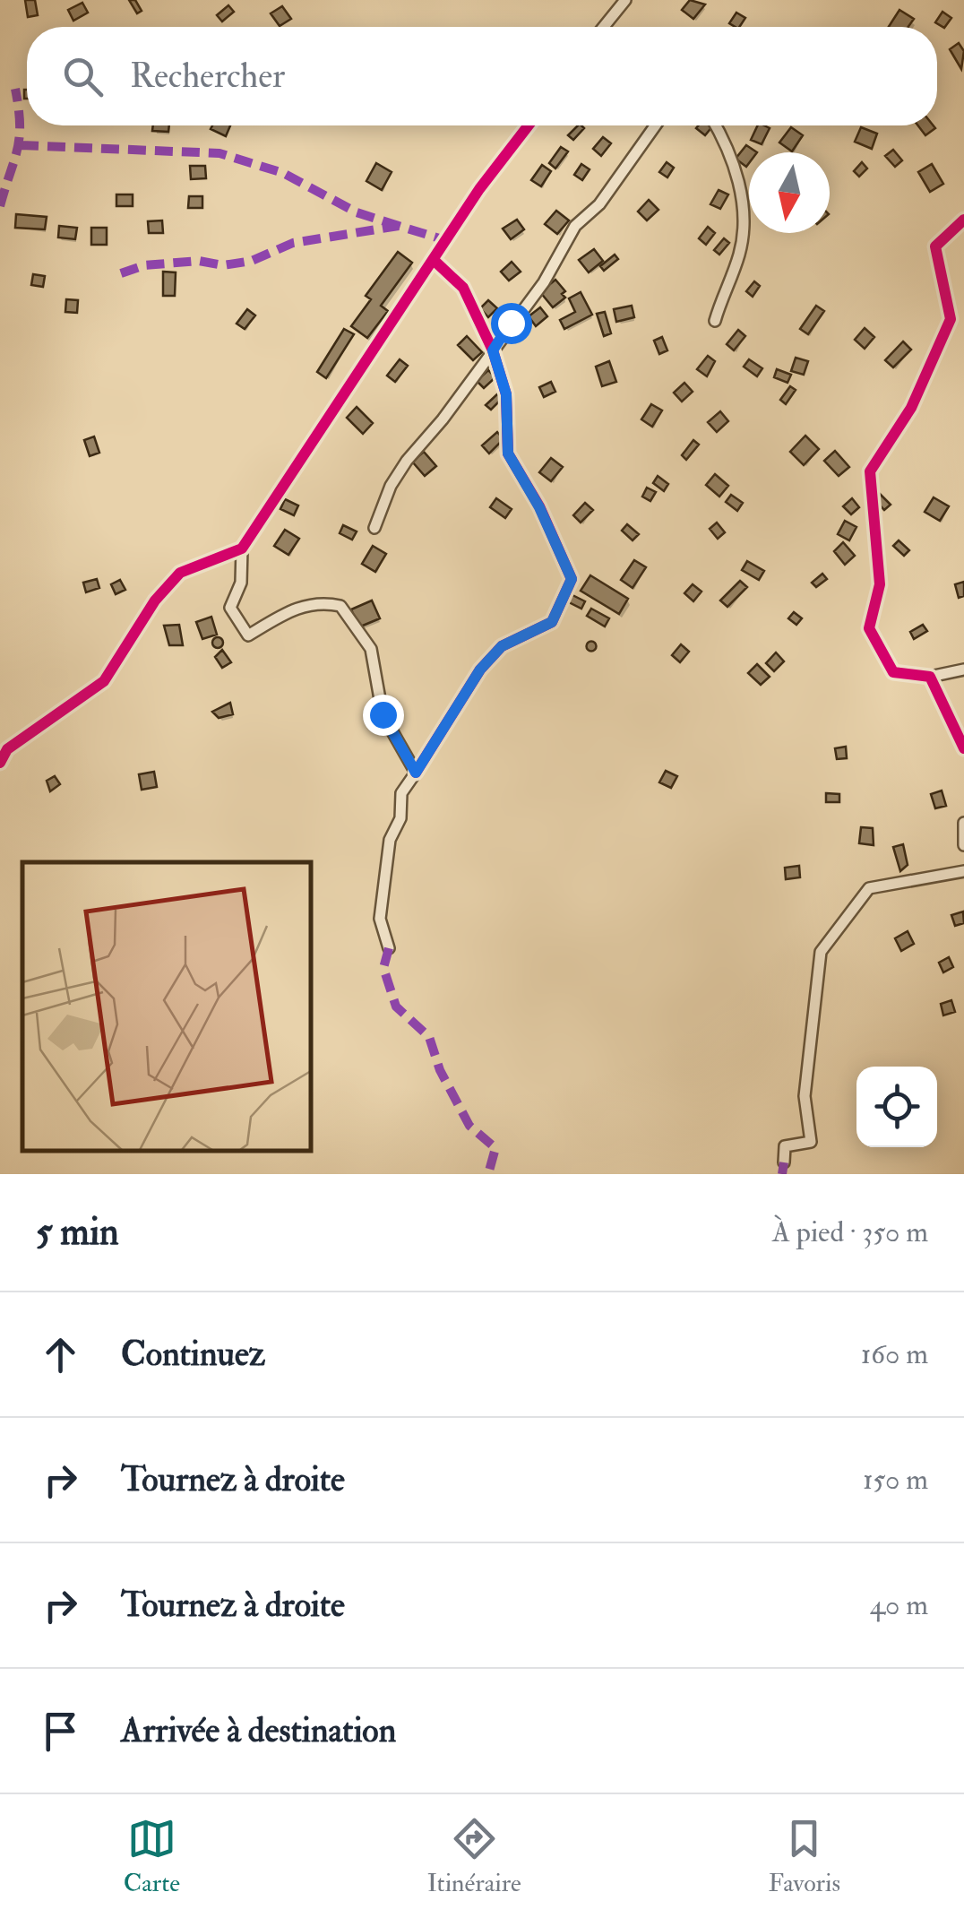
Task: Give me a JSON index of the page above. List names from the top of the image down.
{
  "north": "bottom",
  "page": {
    "search": "Rechercher",
    "heading": ["5 min", "À pied · 350 m"],
    "list": [
      ["Continuez", "160 m"],
      ["Tournez à droite", "150 m"],
      ["Tournez à droite", "40 m"],
      "Arrivée à destination"
    ],
    "nav": ["Carte", "Itinéraire", "Favoris"]
  }
}
